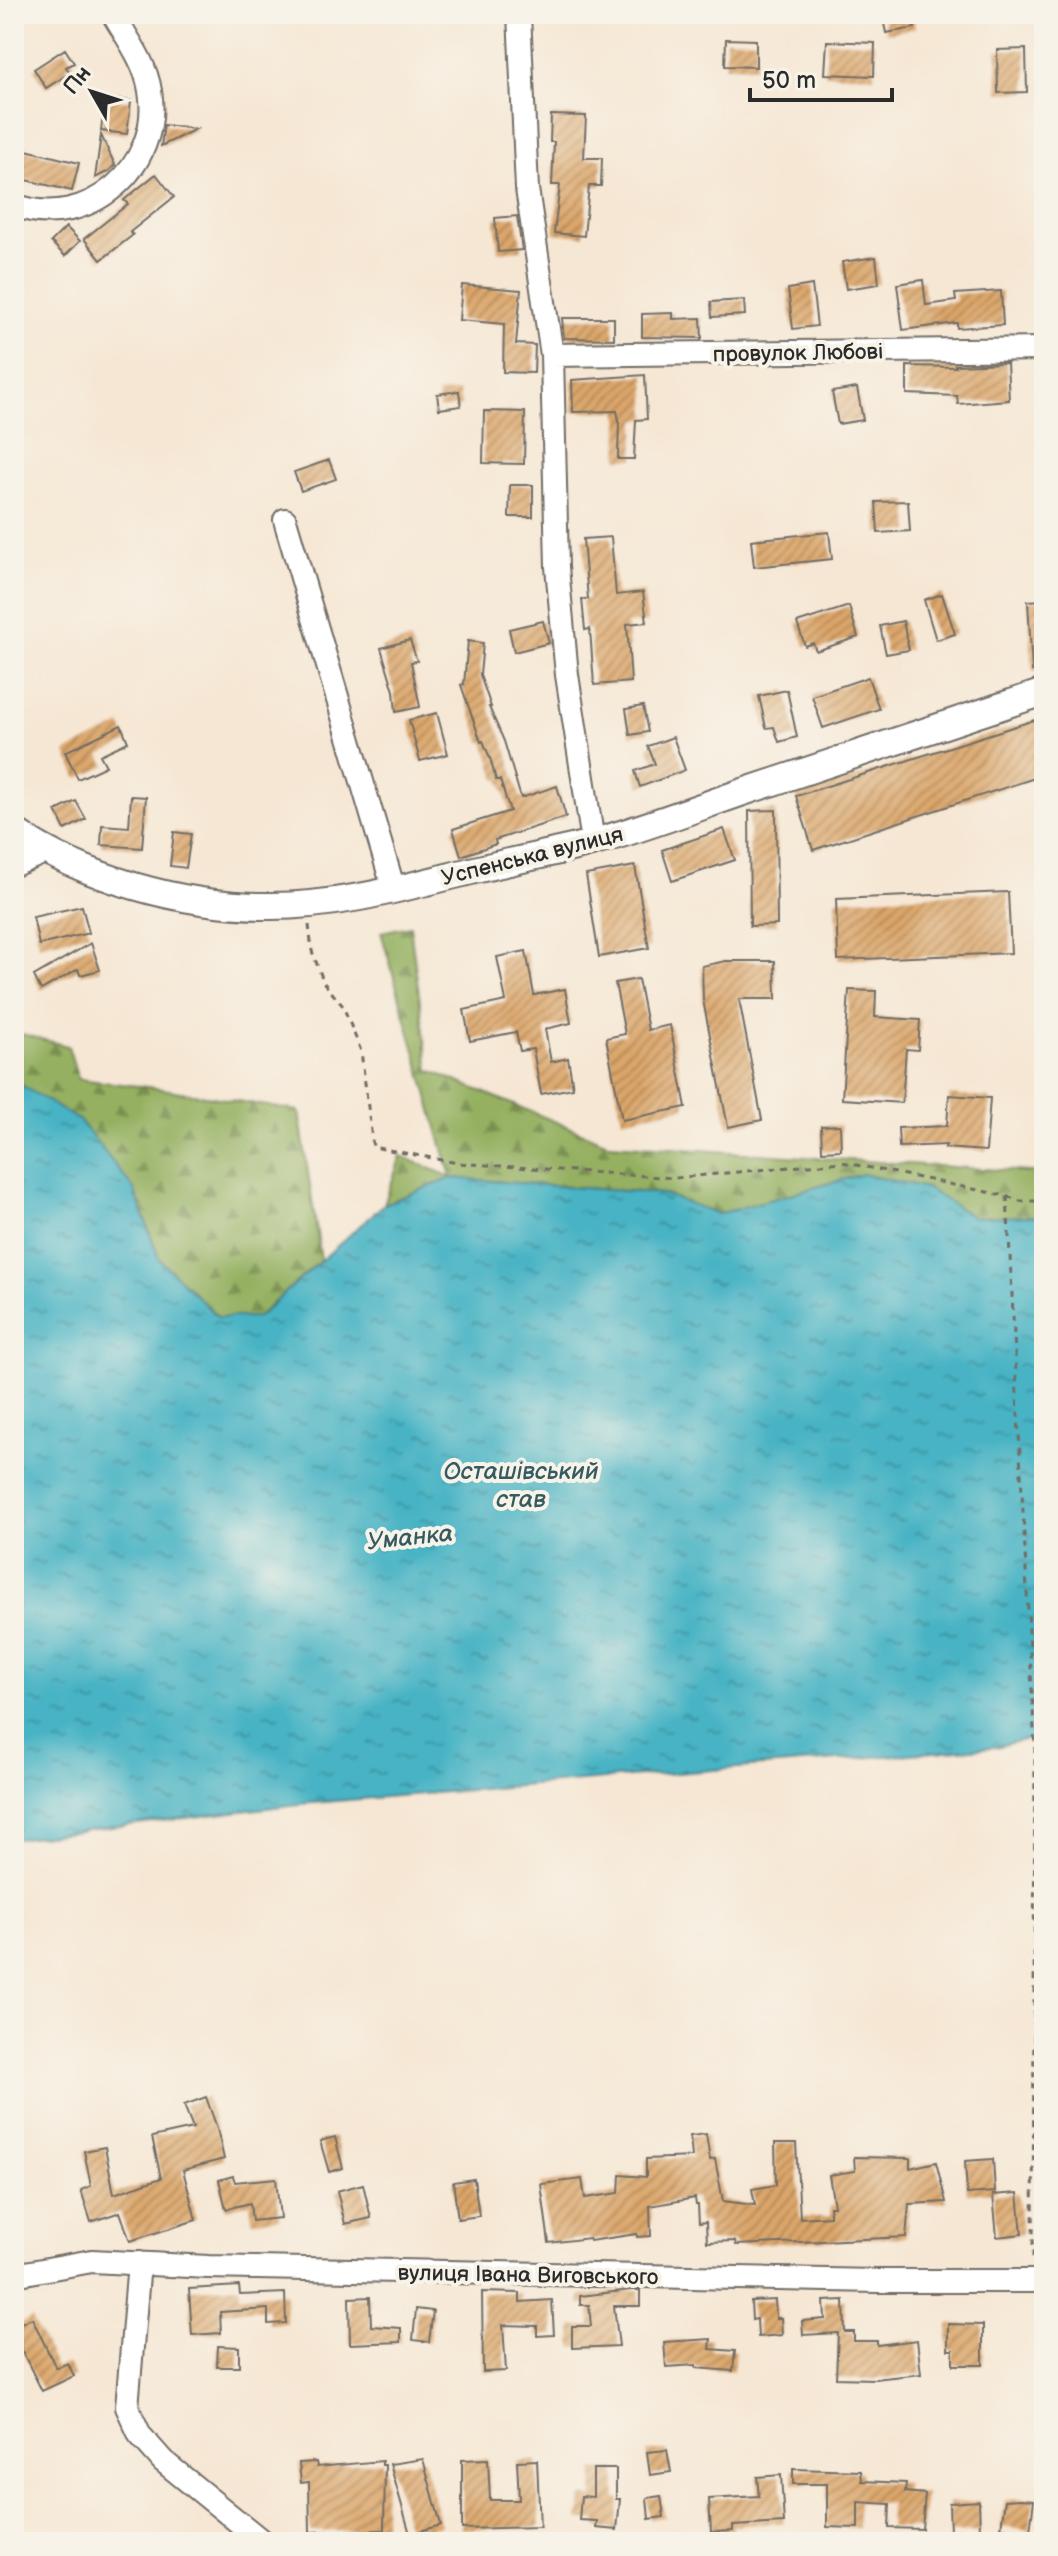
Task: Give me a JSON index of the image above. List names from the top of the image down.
{
  "streets": {
    "street": ["провулок Любові", "Успенська вулиця", "вулиця Івана Виговського"]
  },
  "water": ["Осташівський став", "Уманка"],
  "scale_bar": "50 m",
  "north": "top left"
}
